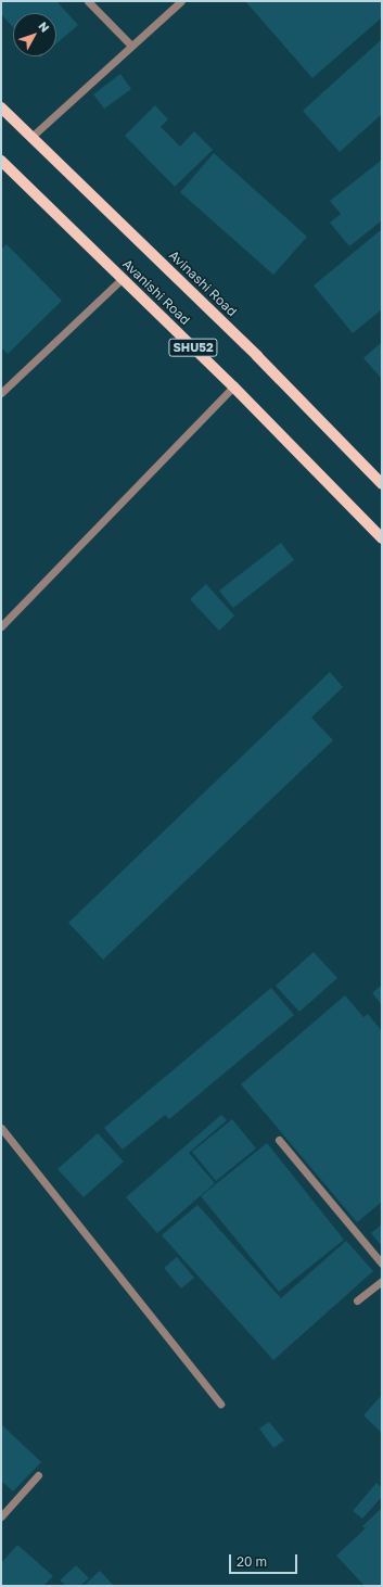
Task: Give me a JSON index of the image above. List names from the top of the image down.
{
  "streets": {
    "main road": ["Avinashi Road", "Avanishi Road", "SHU52"]
  },
  "scale_bar": "20 m",
  "north": "top right"
}
